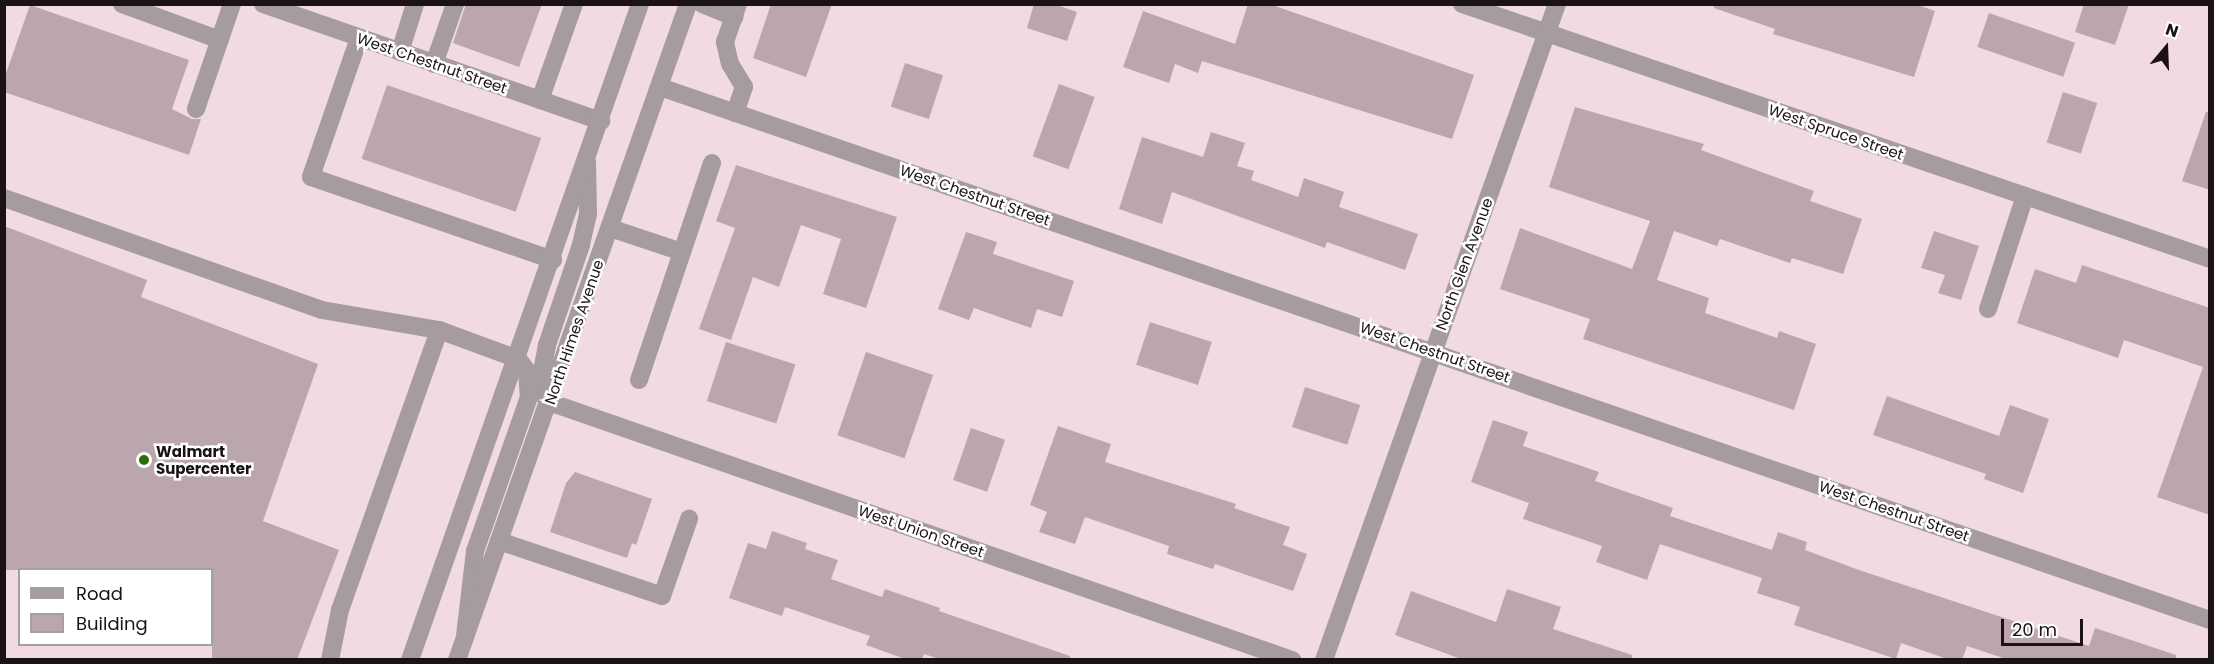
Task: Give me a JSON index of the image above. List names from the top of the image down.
{
  "streets": {
    "street": [
      "West Chestnut Street",
      "West Spruce Street",
      "North Glen Avenue",
      "North Himes Avenue",
      "West Union Street"
    ]
  },
  "crossings": [
    ["West Chestnut Street", "North Glen Avenue"],
    ["West Chestnut Street", "North Himes Avenue"],
    ["West Spruce Street", "North Glen Avenue"],
    ["North Himes Avenue", "West Union Street"]
  ],
  "places": ["Walmart Supercenter"],
  "legend": ["Road", "Building"],
  "scale_bar": "20 m",
  "north": "top"
}
